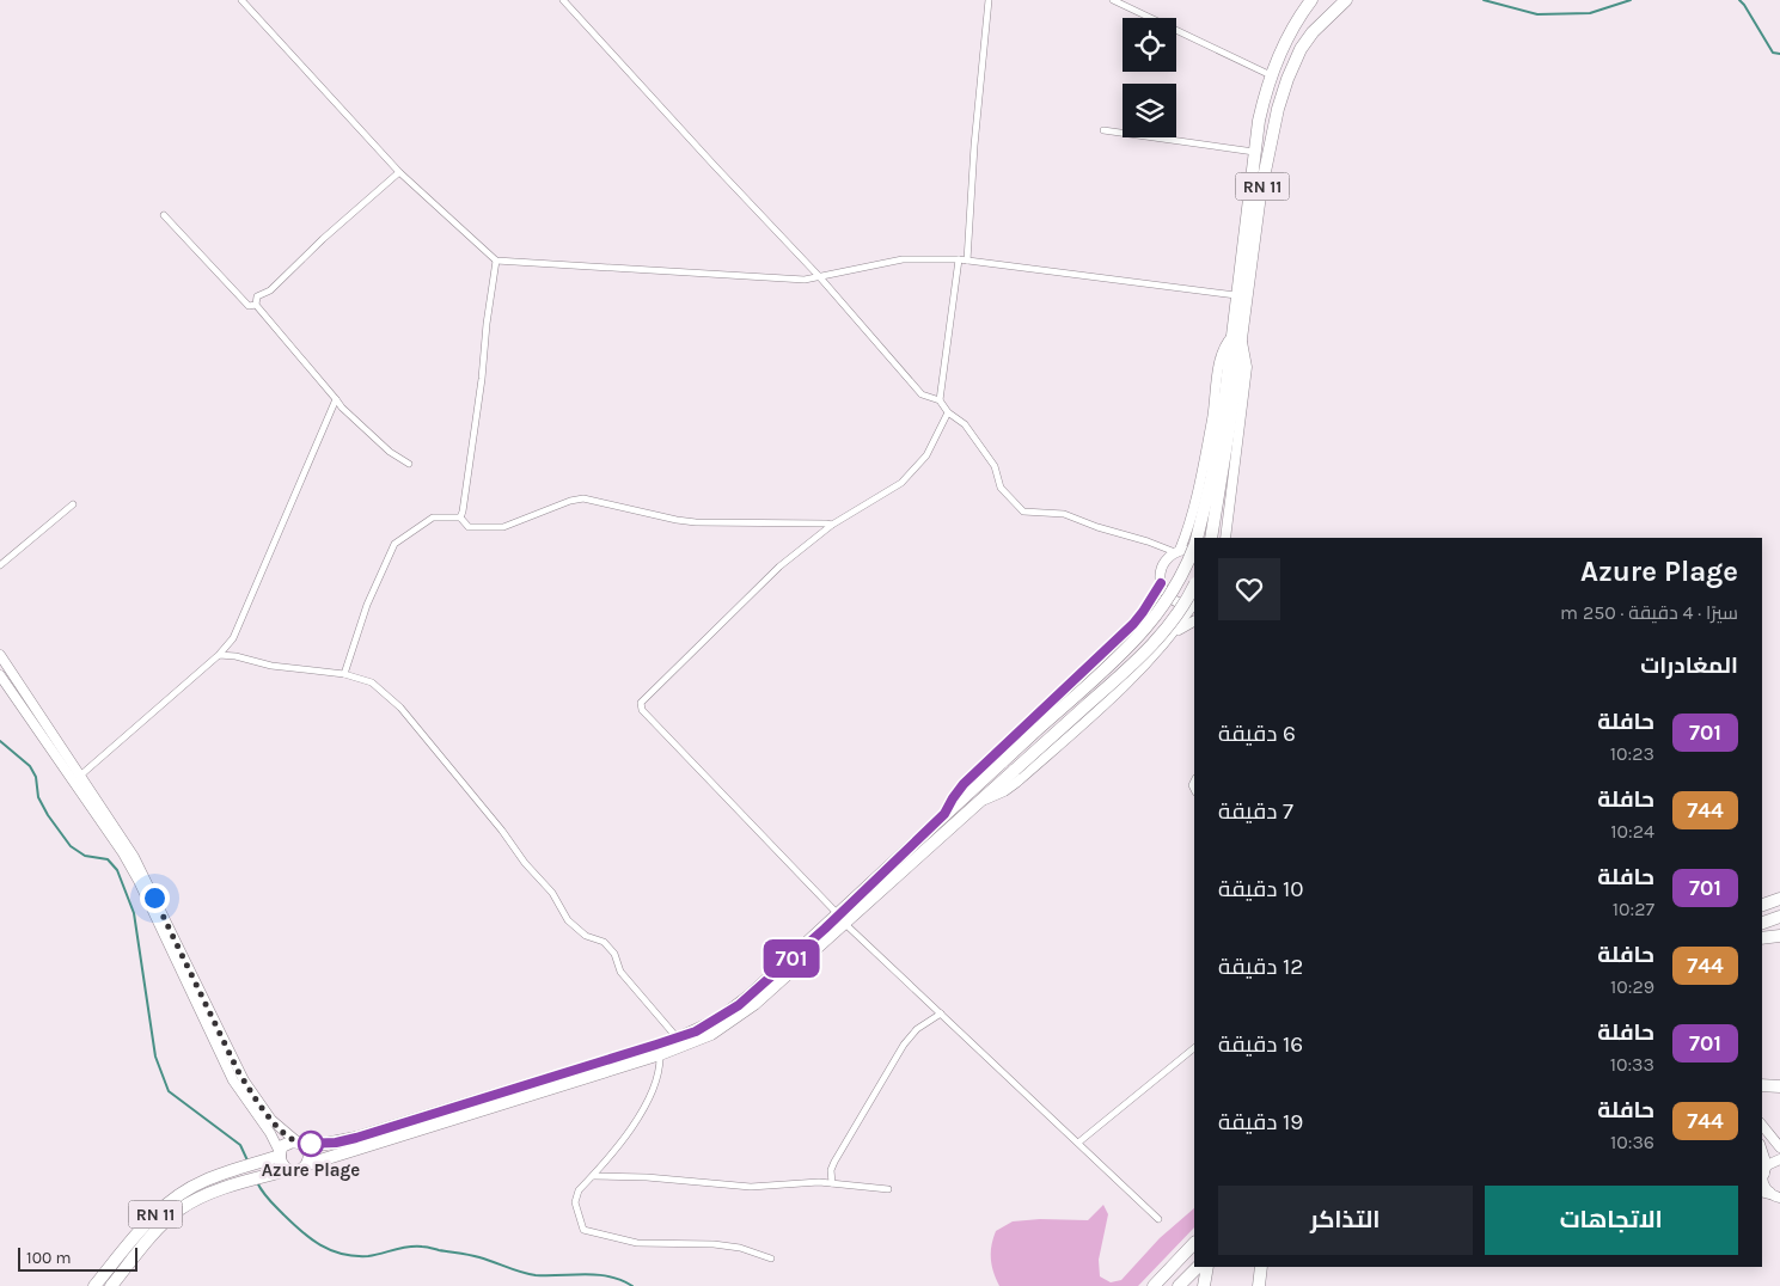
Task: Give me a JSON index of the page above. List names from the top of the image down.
{
  "streets": {
    "highway": ["RN 11"]
  },
  "places": ["Azure Plage"],
  "lines": ["bus line 701"],
  "scale_bar": "100 m",
  "page": {
    "on_map": "701",
    "heading": [
      ["Azure Plage", "سيرًا · 4 دقيقة · 250 m"],
      "المغادرات"
    ],
    "list": [
      {
        "mark": "701",
        "name": "حافلة",
        "note": "10:23",
        "value": "6 دقيقة"
      },
      {
        "mark": "744",
        "name": "حافلة",
        "note": "10:24",
        "value": "7 دقيقة"
      },
      {
        "mark": "701",
        "name": "حافلة",
        "note": "10:27",
        "value": "10 دقيقة"
      },
      {
        "mark": "744",
        "name": "حافلة",
        "note": "10:29",
        "value": "12 دقيقة"
      },
      {
        "mark": "701",
        "name": "حافلة",
        "note": "10:33",
        "value": "16 دقيقة"
      },
      {
        "mark": "744",
        "name": "حافلة",
        "note": "10:36",
        "value": "19 دقيقة"
      }
    ],
    "buttons": ["الاتجاهات", "التذاكر"],
    "scale": "100 m"
  }
}
